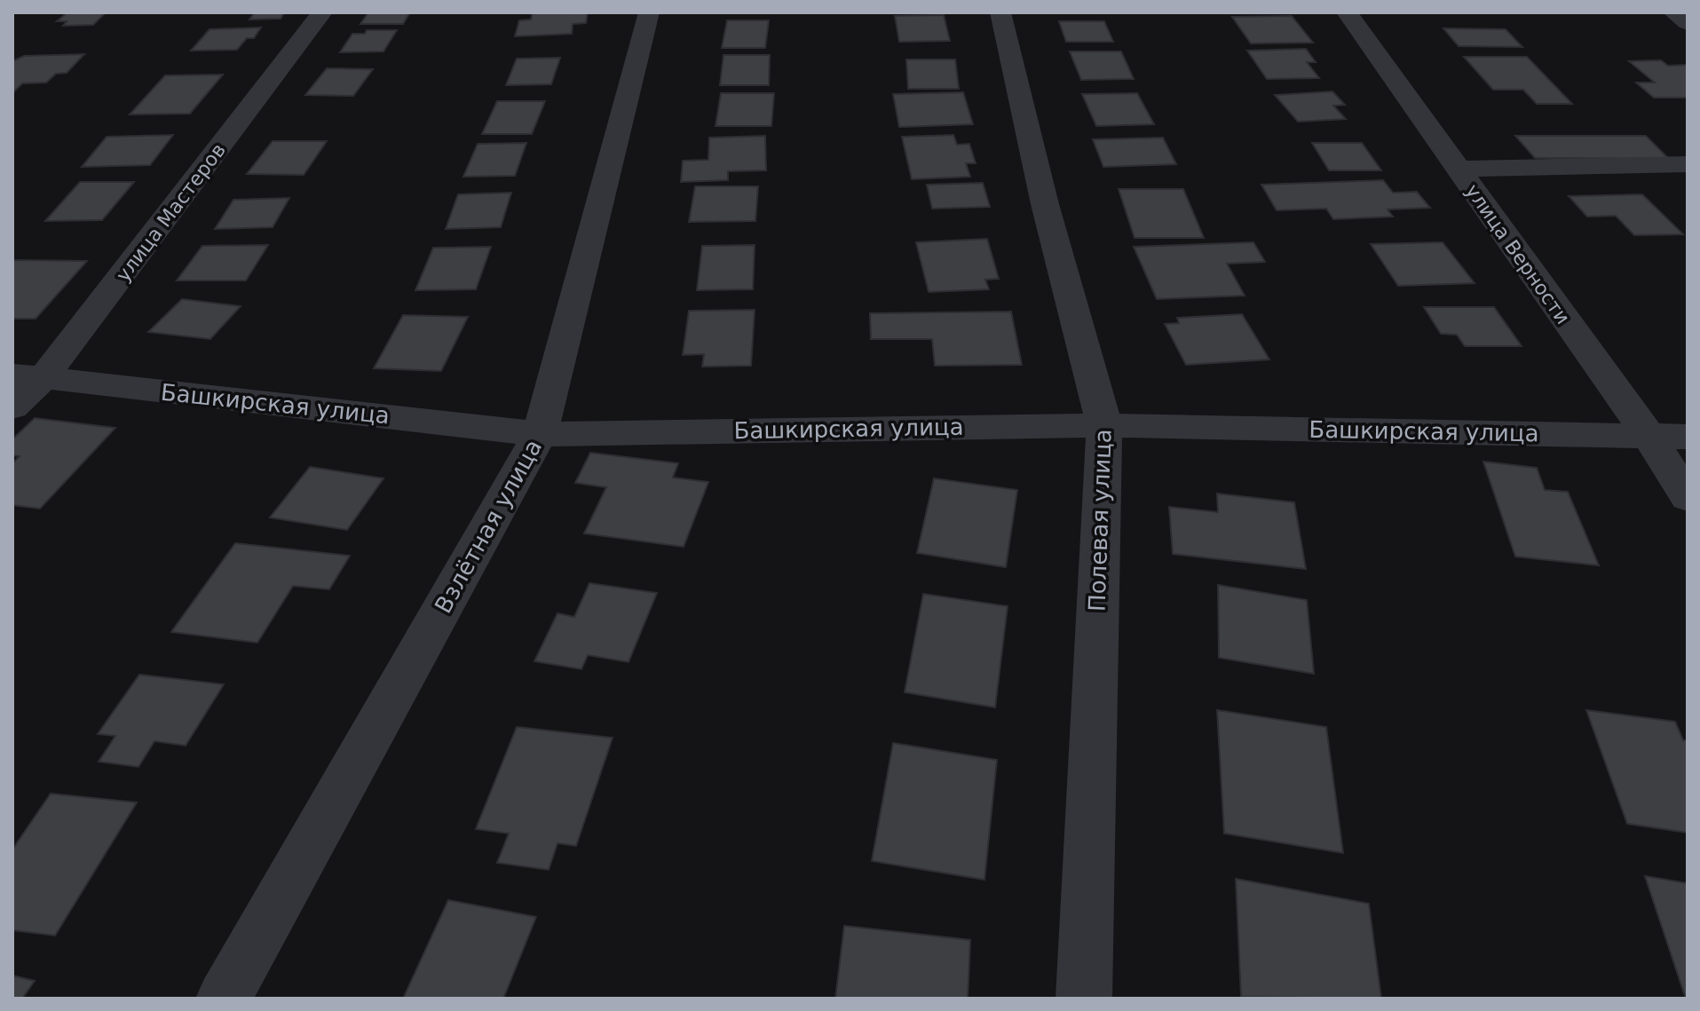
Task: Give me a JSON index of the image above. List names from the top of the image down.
{
  "streets": {
    "street": [
      "улица Мастеров",
      "улица Верности",
      "Башкирская улица",
      "Полевая улица",
      "Взлётная улица"
    ]
  },
  "crossings": [
    ["улица Мастеров", "Башкирская улица"],
    ["улица Верности", "Башкирская улица"],
    ["Башкирская улица", "Полевая улица"],
    ["Башкирская улица", "Взлётная улица"]
  ]
}
